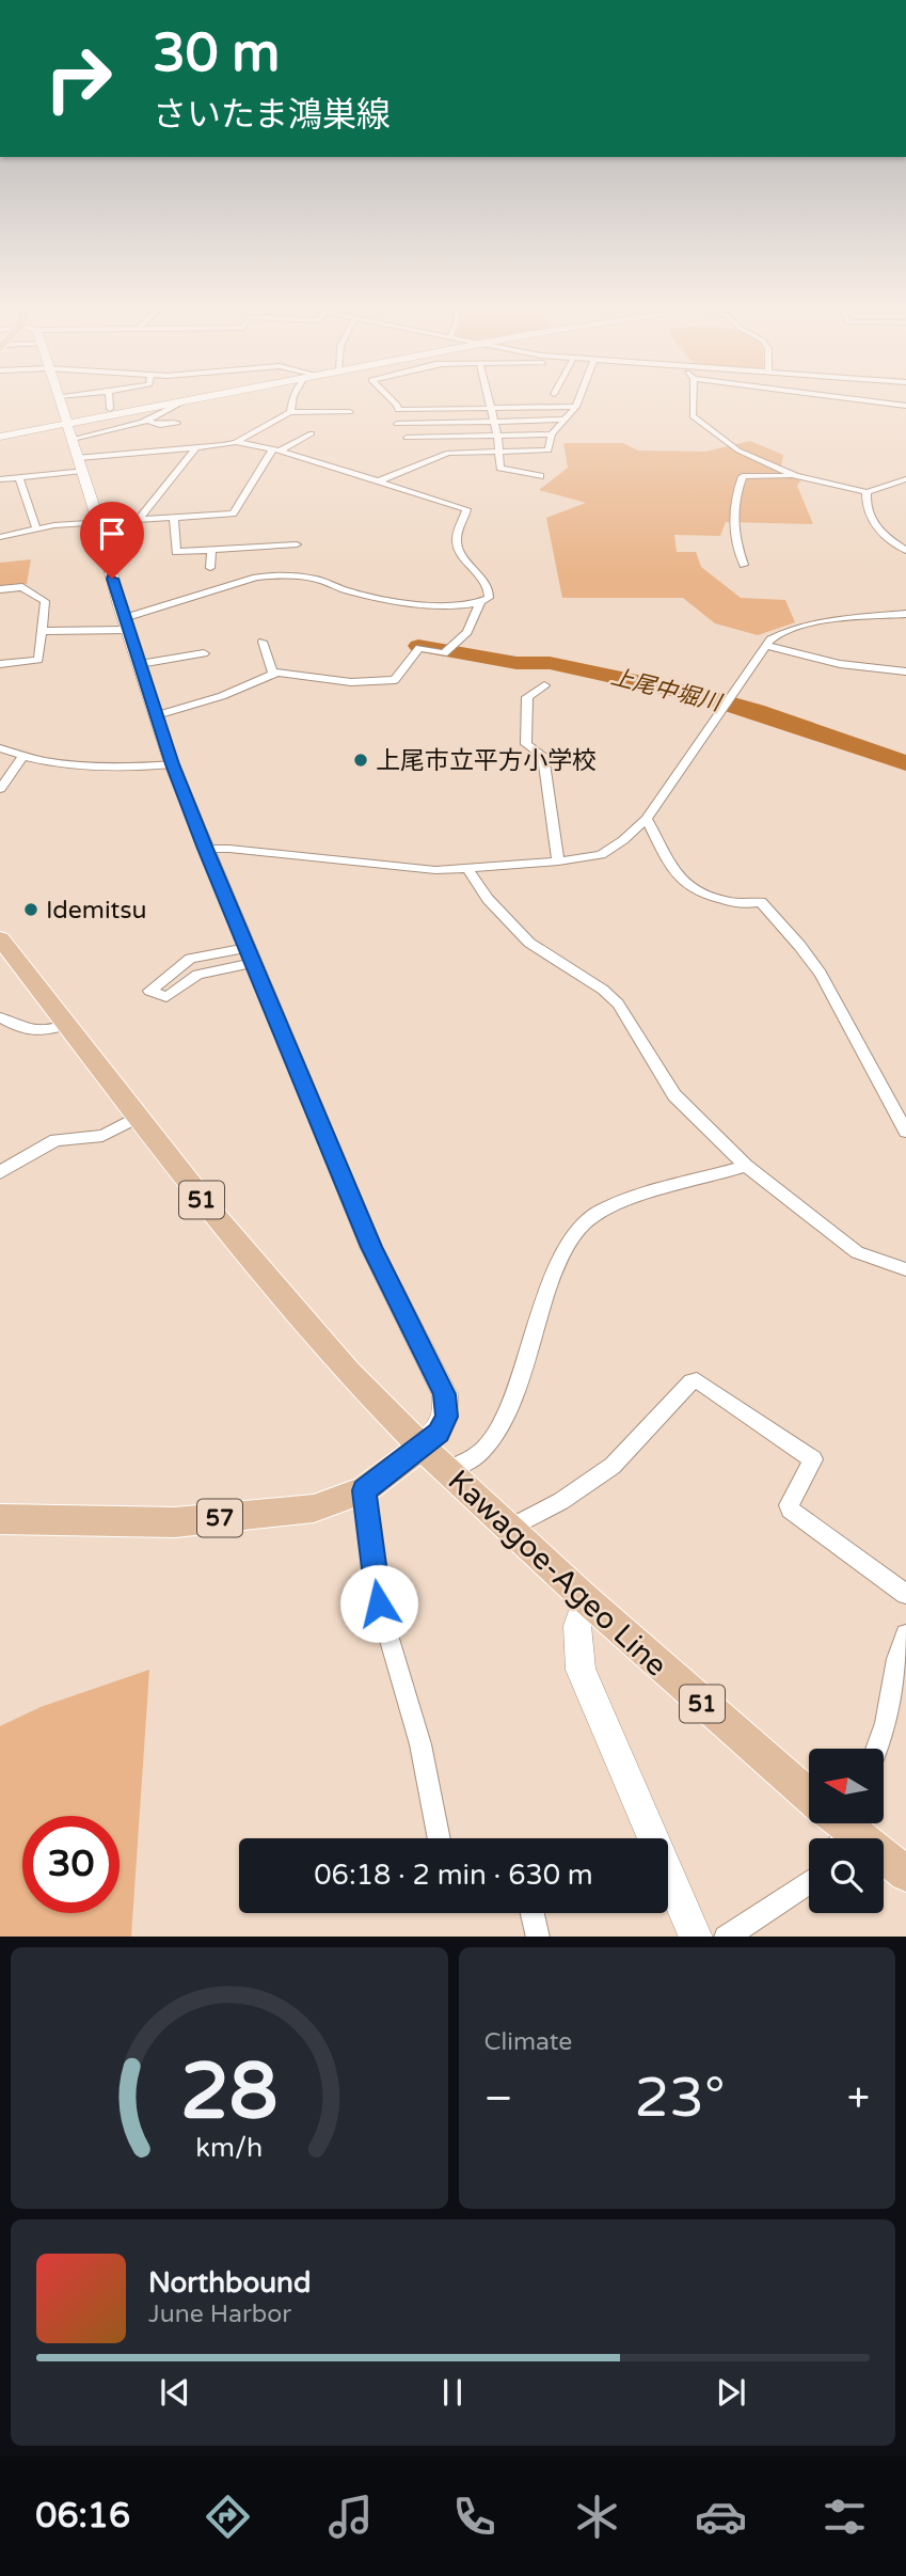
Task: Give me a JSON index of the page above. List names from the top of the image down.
{
  "streets": {
    "main road": ["51", "57", "Kawagoe-Ageo Line"]
  },
  "crossings": [
    ["57", "Kawagoe-Ageo Line"]
  ],
  "water": ["上尾中堀川"],
  "places": ["上尾市立平方小学校", "Idemitsu"],
  "north": "left",
  "page": {
    "turn": ["30 m", "さいたま鴻巣線"],
    "limit": "30",
    "trip": "06:18 · 2 min · 630 m",
    "tile": "Climate",
    "heat": ["−", "23°", "+"],
    "song": ["Northbound", "June Harbor"],
    "tabs": "06:16",
    "gauge": ["28", "km/h"]
  }
}
